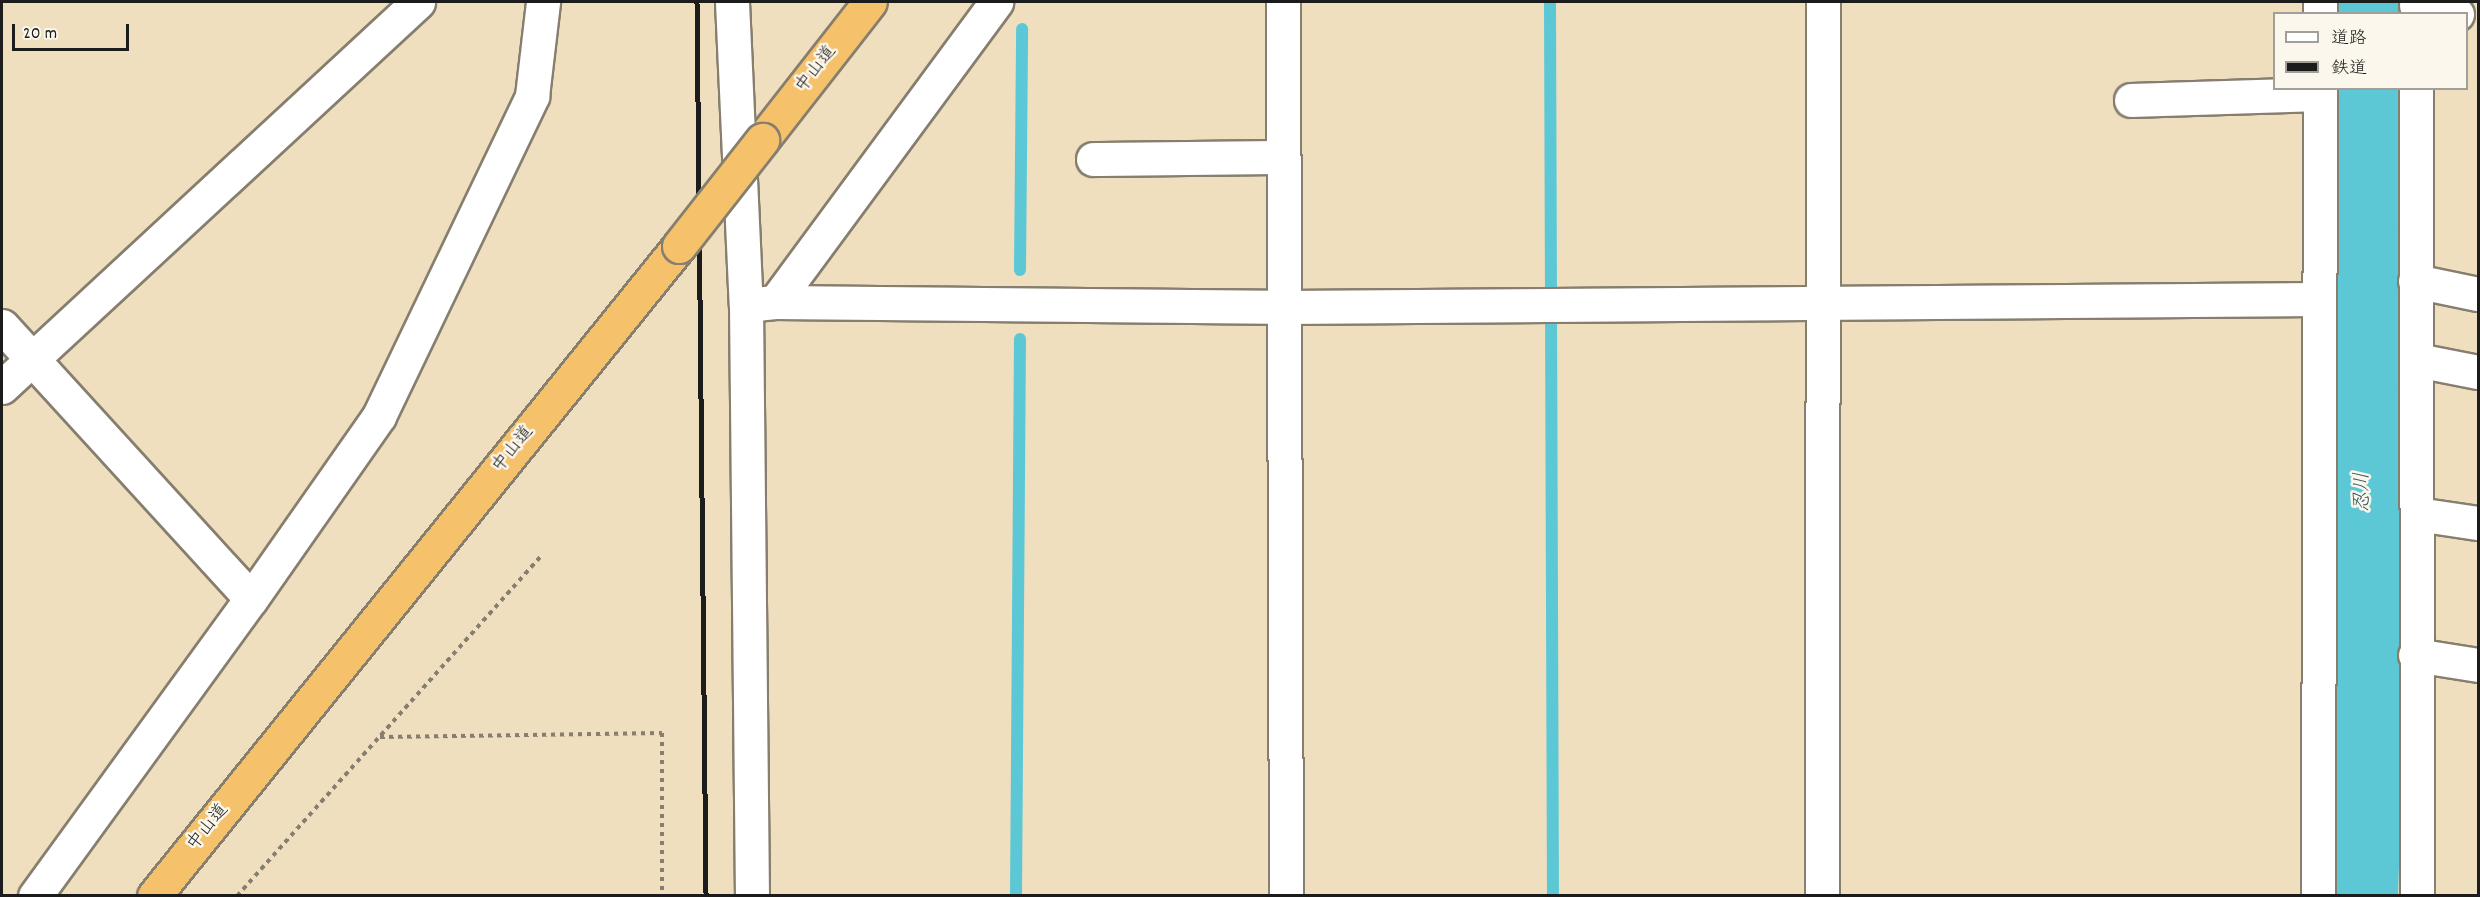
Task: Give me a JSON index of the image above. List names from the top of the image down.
{
  "streets": {
    "highway": ["中山道"]
  },
  "water": ["忍川"],
  "legend": ["道路", "鉄道"],
  "scale_bar": "20 m"
}
